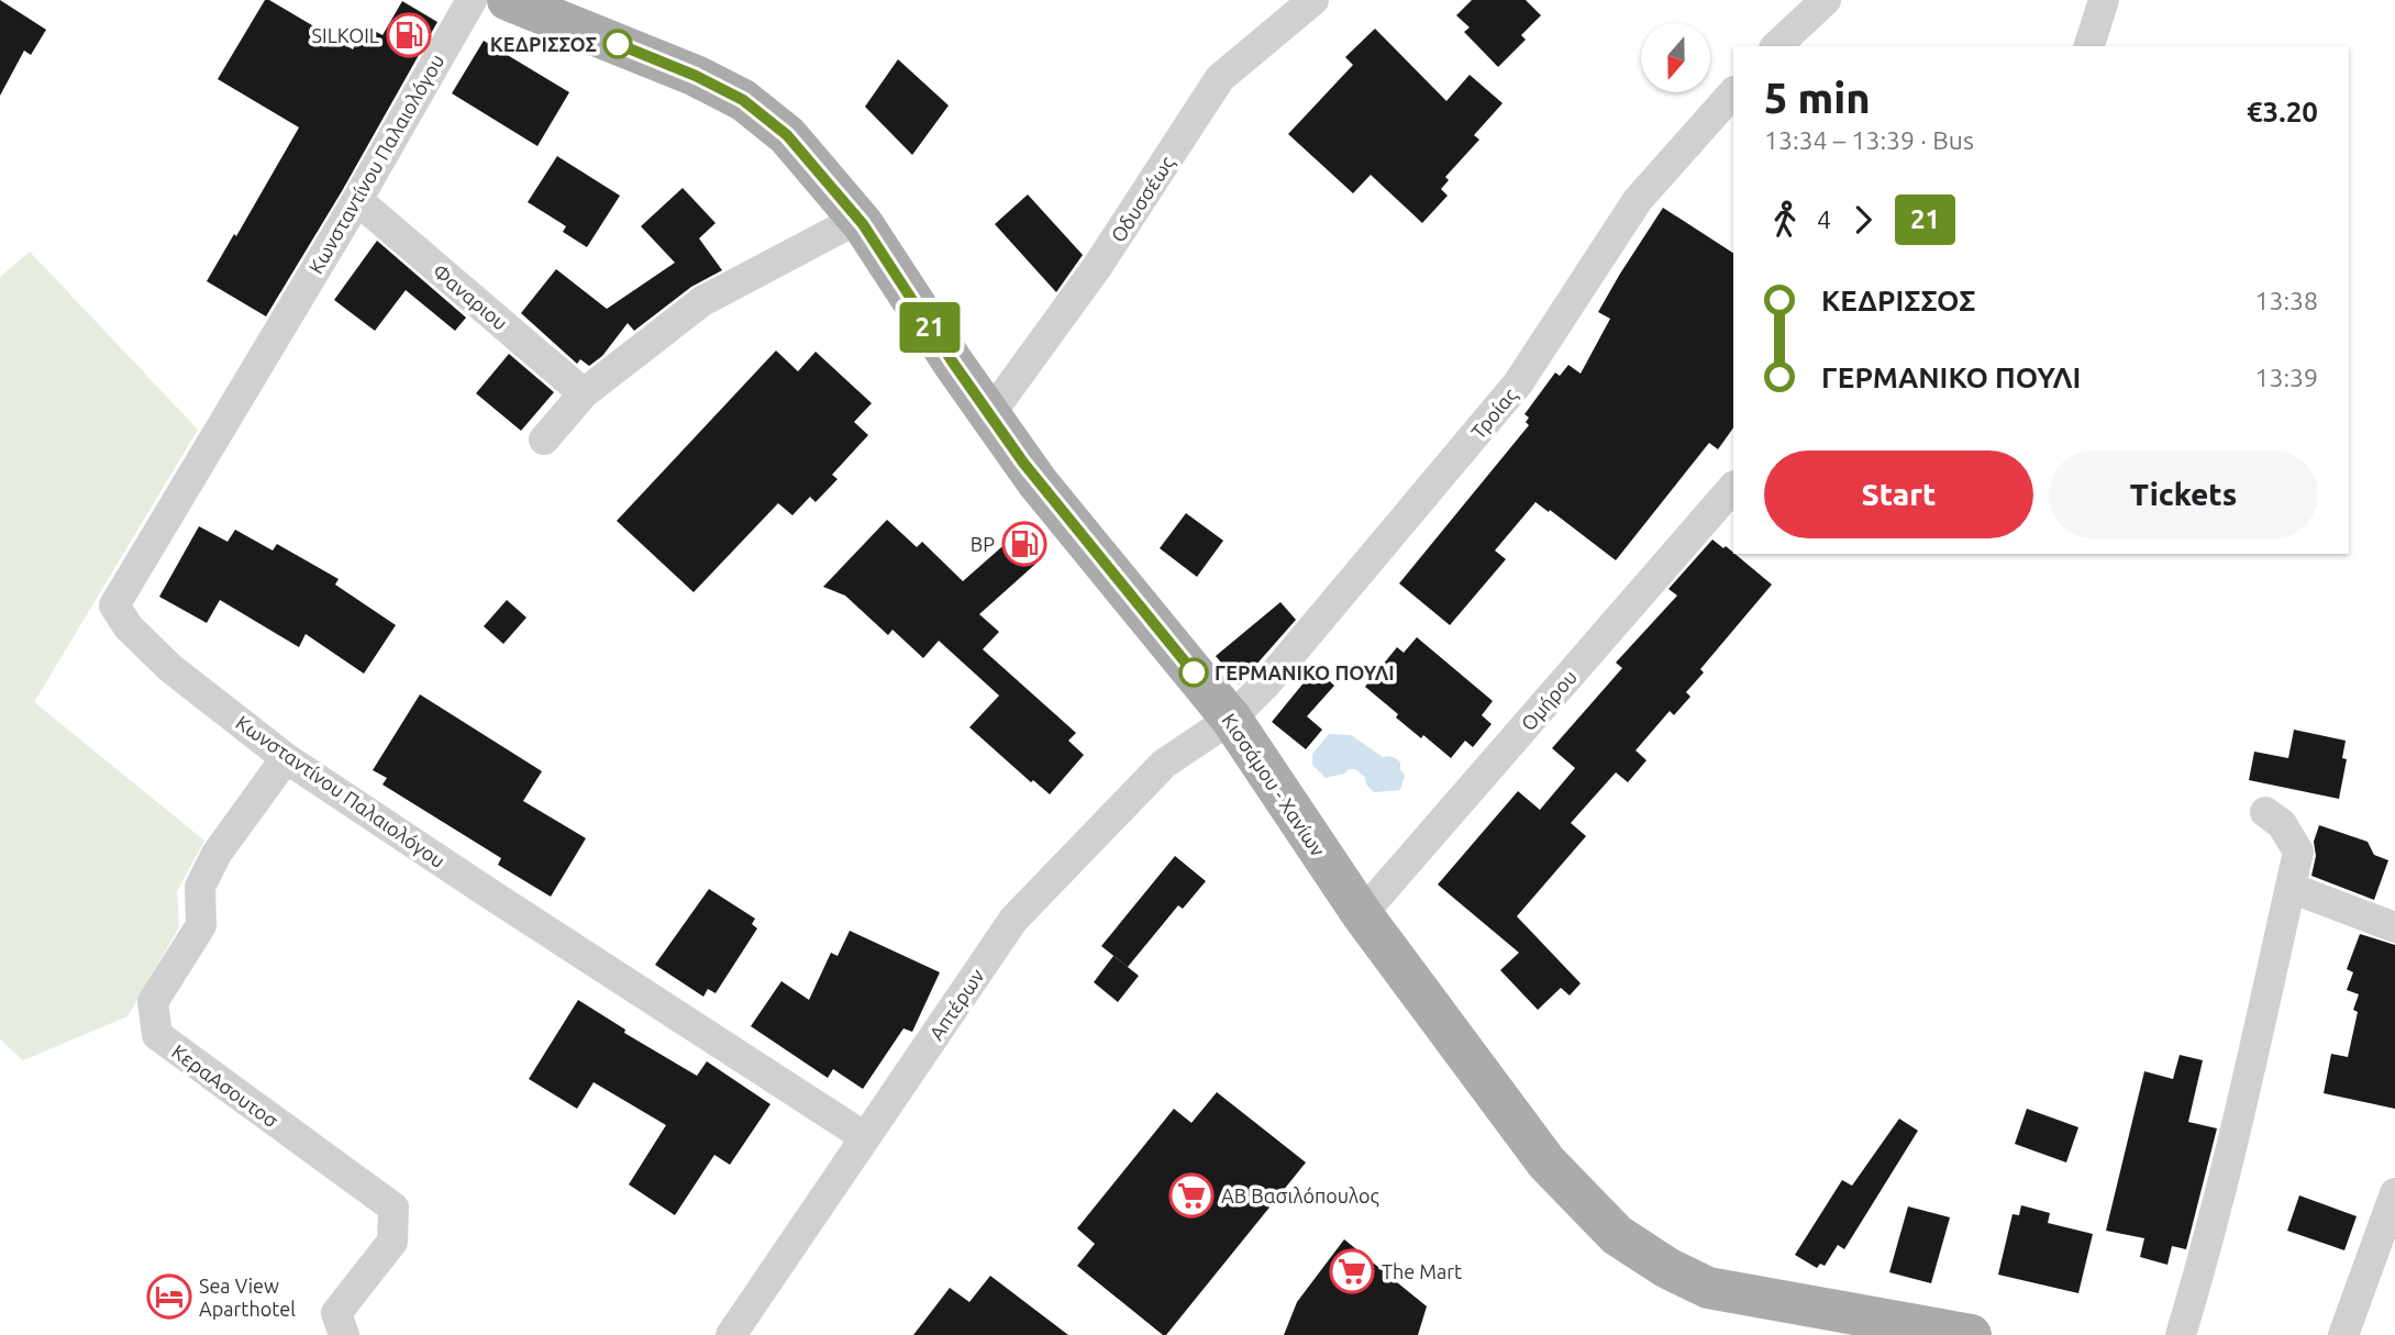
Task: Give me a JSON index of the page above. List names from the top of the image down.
{
  "streets": {
    "main road": ["Κισσάμου - Χανίων"],
    "street": [
      "Κωνσταντίνου Παλαιολόγου",
      "Οδυσσέως",
      "Φαναριου",
      "Τροίας",
      "Ομήρου",
      "Απτέρων",
      "ΚεραΑσουτοσ"
    ]
  },
  "crossings": [
    ["Κωνσταντίνου Παλαιολόγου", "Φαναριου"],
    ["Κωνσταντίνου Παλαιολόγου", "Απτέρων"],
    ["Κωνσταντίνου Παλαιολόγου", "ΚεραΑσουτοσ"],
    ["Οδυσσέως", "Κισσάμου - Χανίων"],
    ["Τροίας", "Κισσάμου - Χανίων"],
    ["Τροίας", "Απτέρων"],
    ["Ομήρου", "Κισσάμου - Χανίων"],
    ["Κισσάμου - Χανίων", "Απτέρων"]
  ],
  "places": {
    "fuel station": ["SILKOIL", "BP"],
    "other": ["ΚΕΔΡΙΣΣΟΣ", "ΓΕΡΜΑΝΙΚΟ ΠΟΥΛΙ"],
    "supermarket": ["ΑΒ Βασιλόπουλος", "The Mart"],
    "hotel": ["Sea View Aparthotel"]
  },
  "lines": ["bus line 21"],
  "north": "bottom",
  "page": {
    "on_map": "21",
    "heading": ["5 min", "13:34 – 13:39 · Bus", "€3.20"],
    "legs": ["4", "21"],
    "list": [
      {
        "name": "ΚΕΔΡΙΣΣΟΣ",
        "value": "13:38"
      },
      {
        "name": "ΓΕΡΜΑΝΙΚΟ ΠΟΥΛΙ",
        "value": "13:39"
      }
    ],
    "buttons": ["Start", "Tickets"]
  }
}
